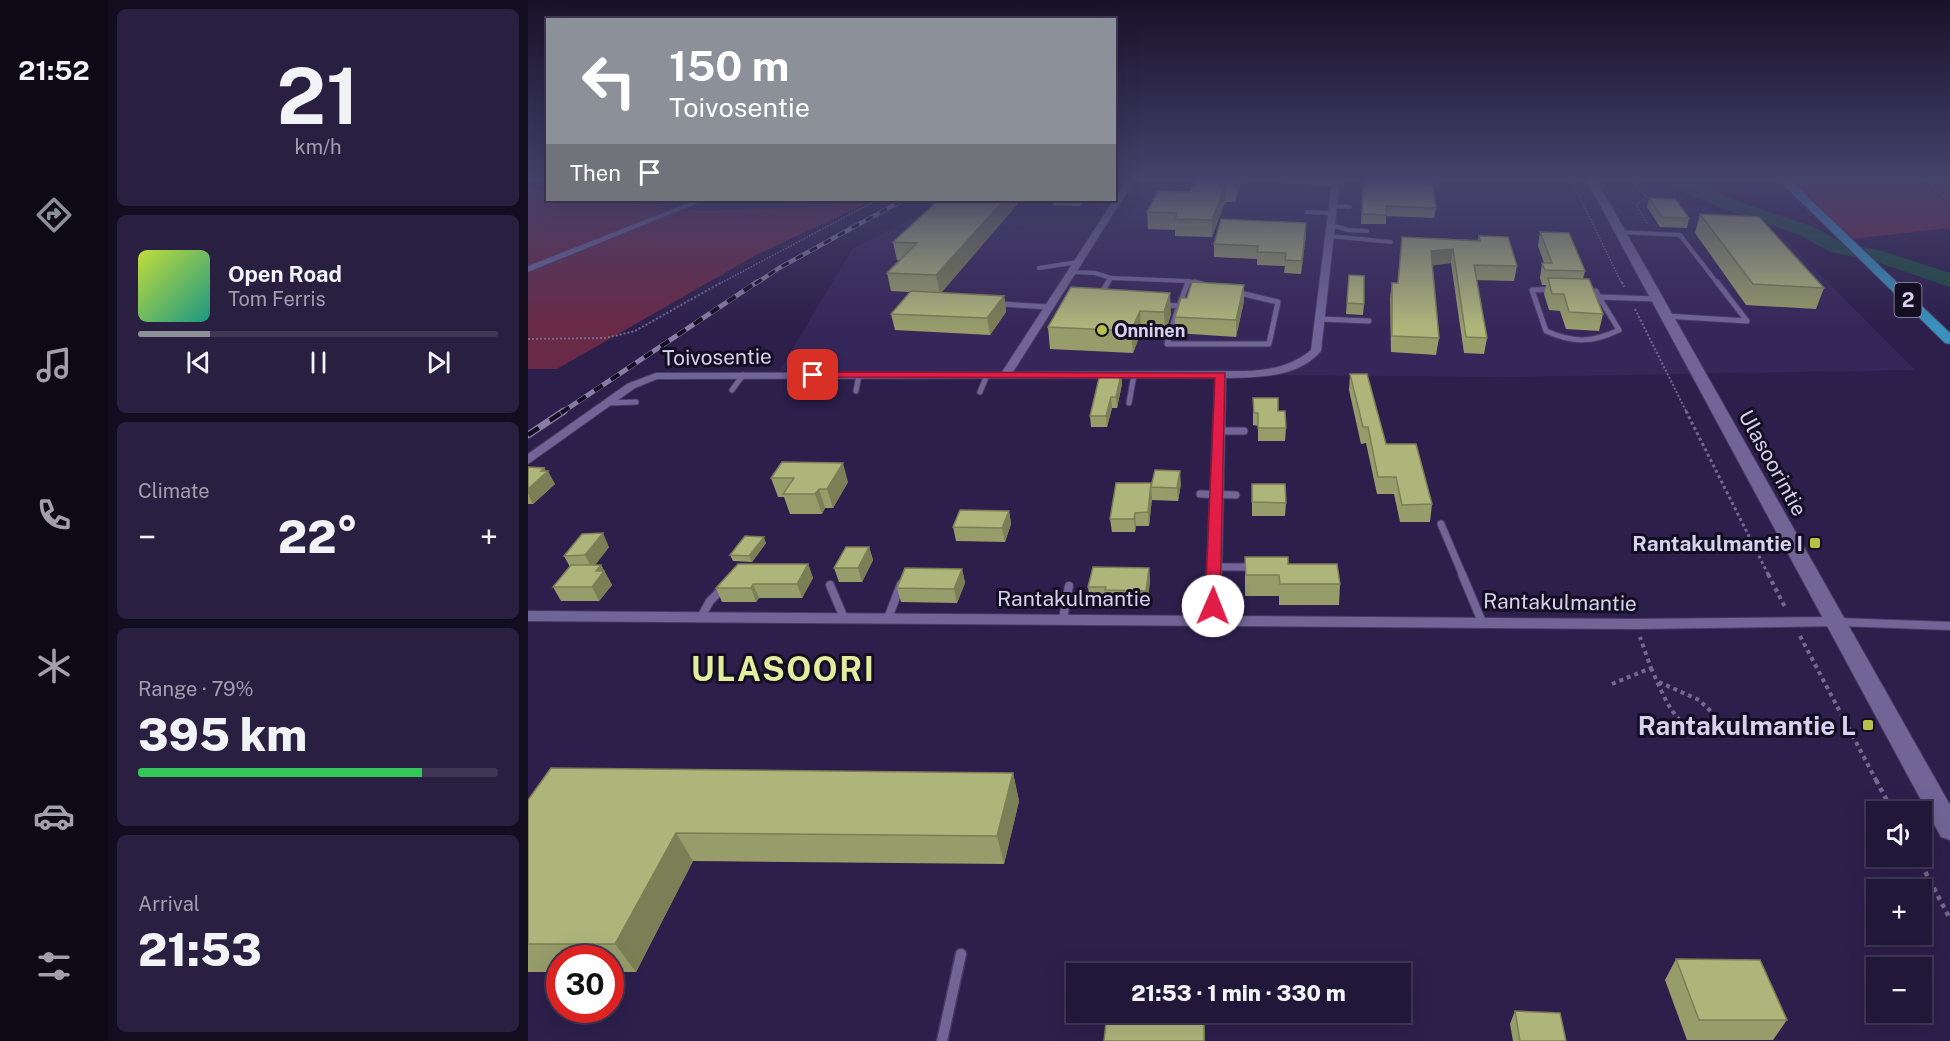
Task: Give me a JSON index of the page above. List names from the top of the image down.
{
  "streets": {
    "highway": ["2"],
    "street": ["Toivosentie", "Ulasoorintie", "Rantakulmantie"]
  },
  "crossings": [
    ["Ulasoorintie", "Rantakulmantie"]
  ],
  "districts": ["ULASOORI"],
  "places": {
    "other": ["Onninen"],
    "transit": ["Rantakulmantie I", "Rantakulmantie L"]
  },
  "page": {
    "tabs": "21:52",
    "tile": [
      ["21", "km/h"],
      "Climate",
      ["Range · 79%", "395 km"],
      ["Arrival", "21:53"]
    ],
    "turn": ["150 m", "Toivosentie"],
    "then": "Then",
    "song": ["Open Road", "Tom Ferris"],
    "heat": ["−", "22°", "+"],
    "map_buttons": ["+", "−"],
    "limit": "30",
    "trip": "21:53 · 1 min · 330 m"
  }
}
